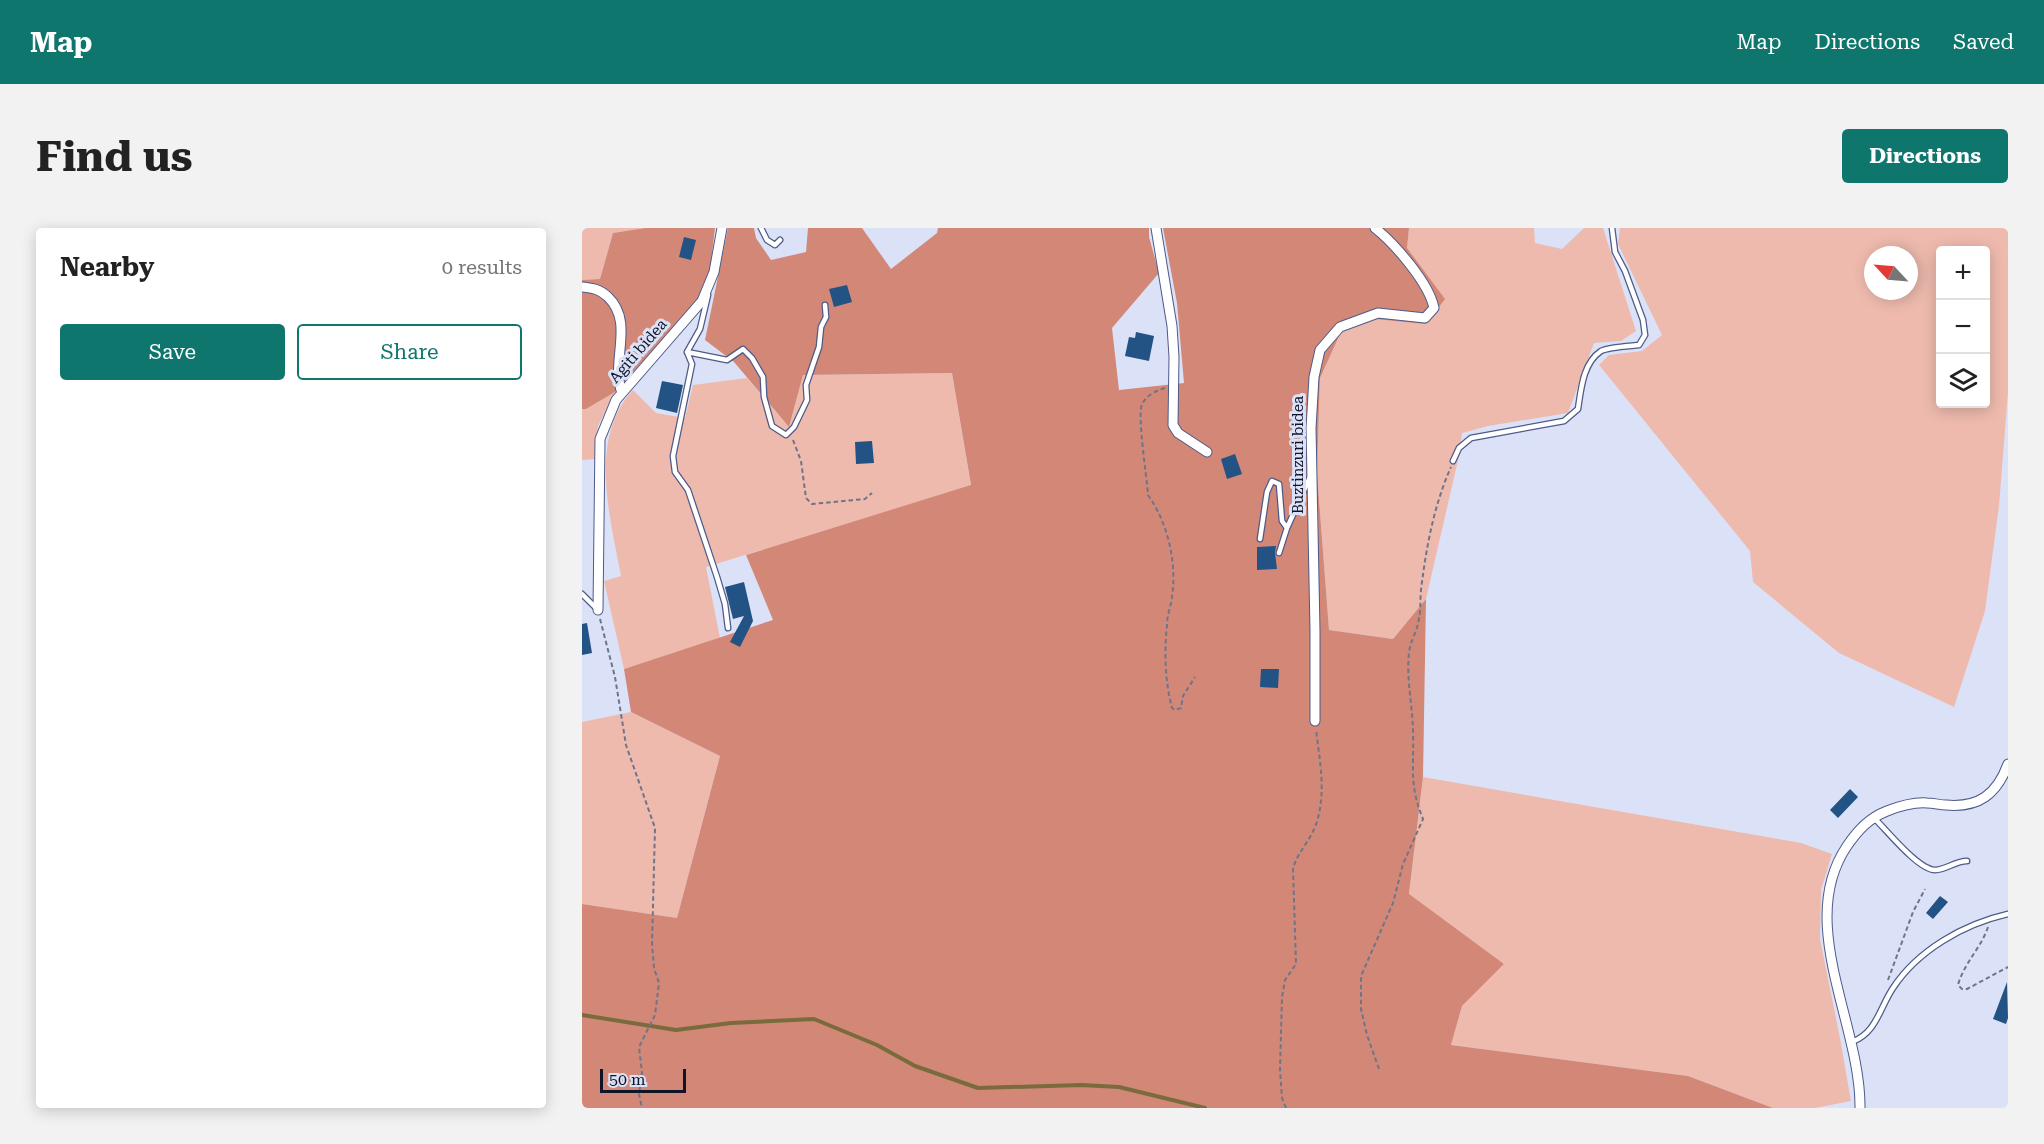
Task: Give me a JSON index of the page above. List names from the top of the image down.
{
  "streets": {
    "street": ["Agiti bidea", "Buztinzuri bidea"]
  },
  "scale_bar": "50 m",
  "north": "top left",
  "page": {
    "header": "Map",
    "nav": ["Map", "Directions", "Saved"],
    "buttons": [
      "Directions",
      ["Save", "Share"]
    ],
    "title": "Find us",
    "heading": ["Nearby", "0 results"],
    "map_buttons": ["+", "−"],
    "scale": "50 m"
  }
}
